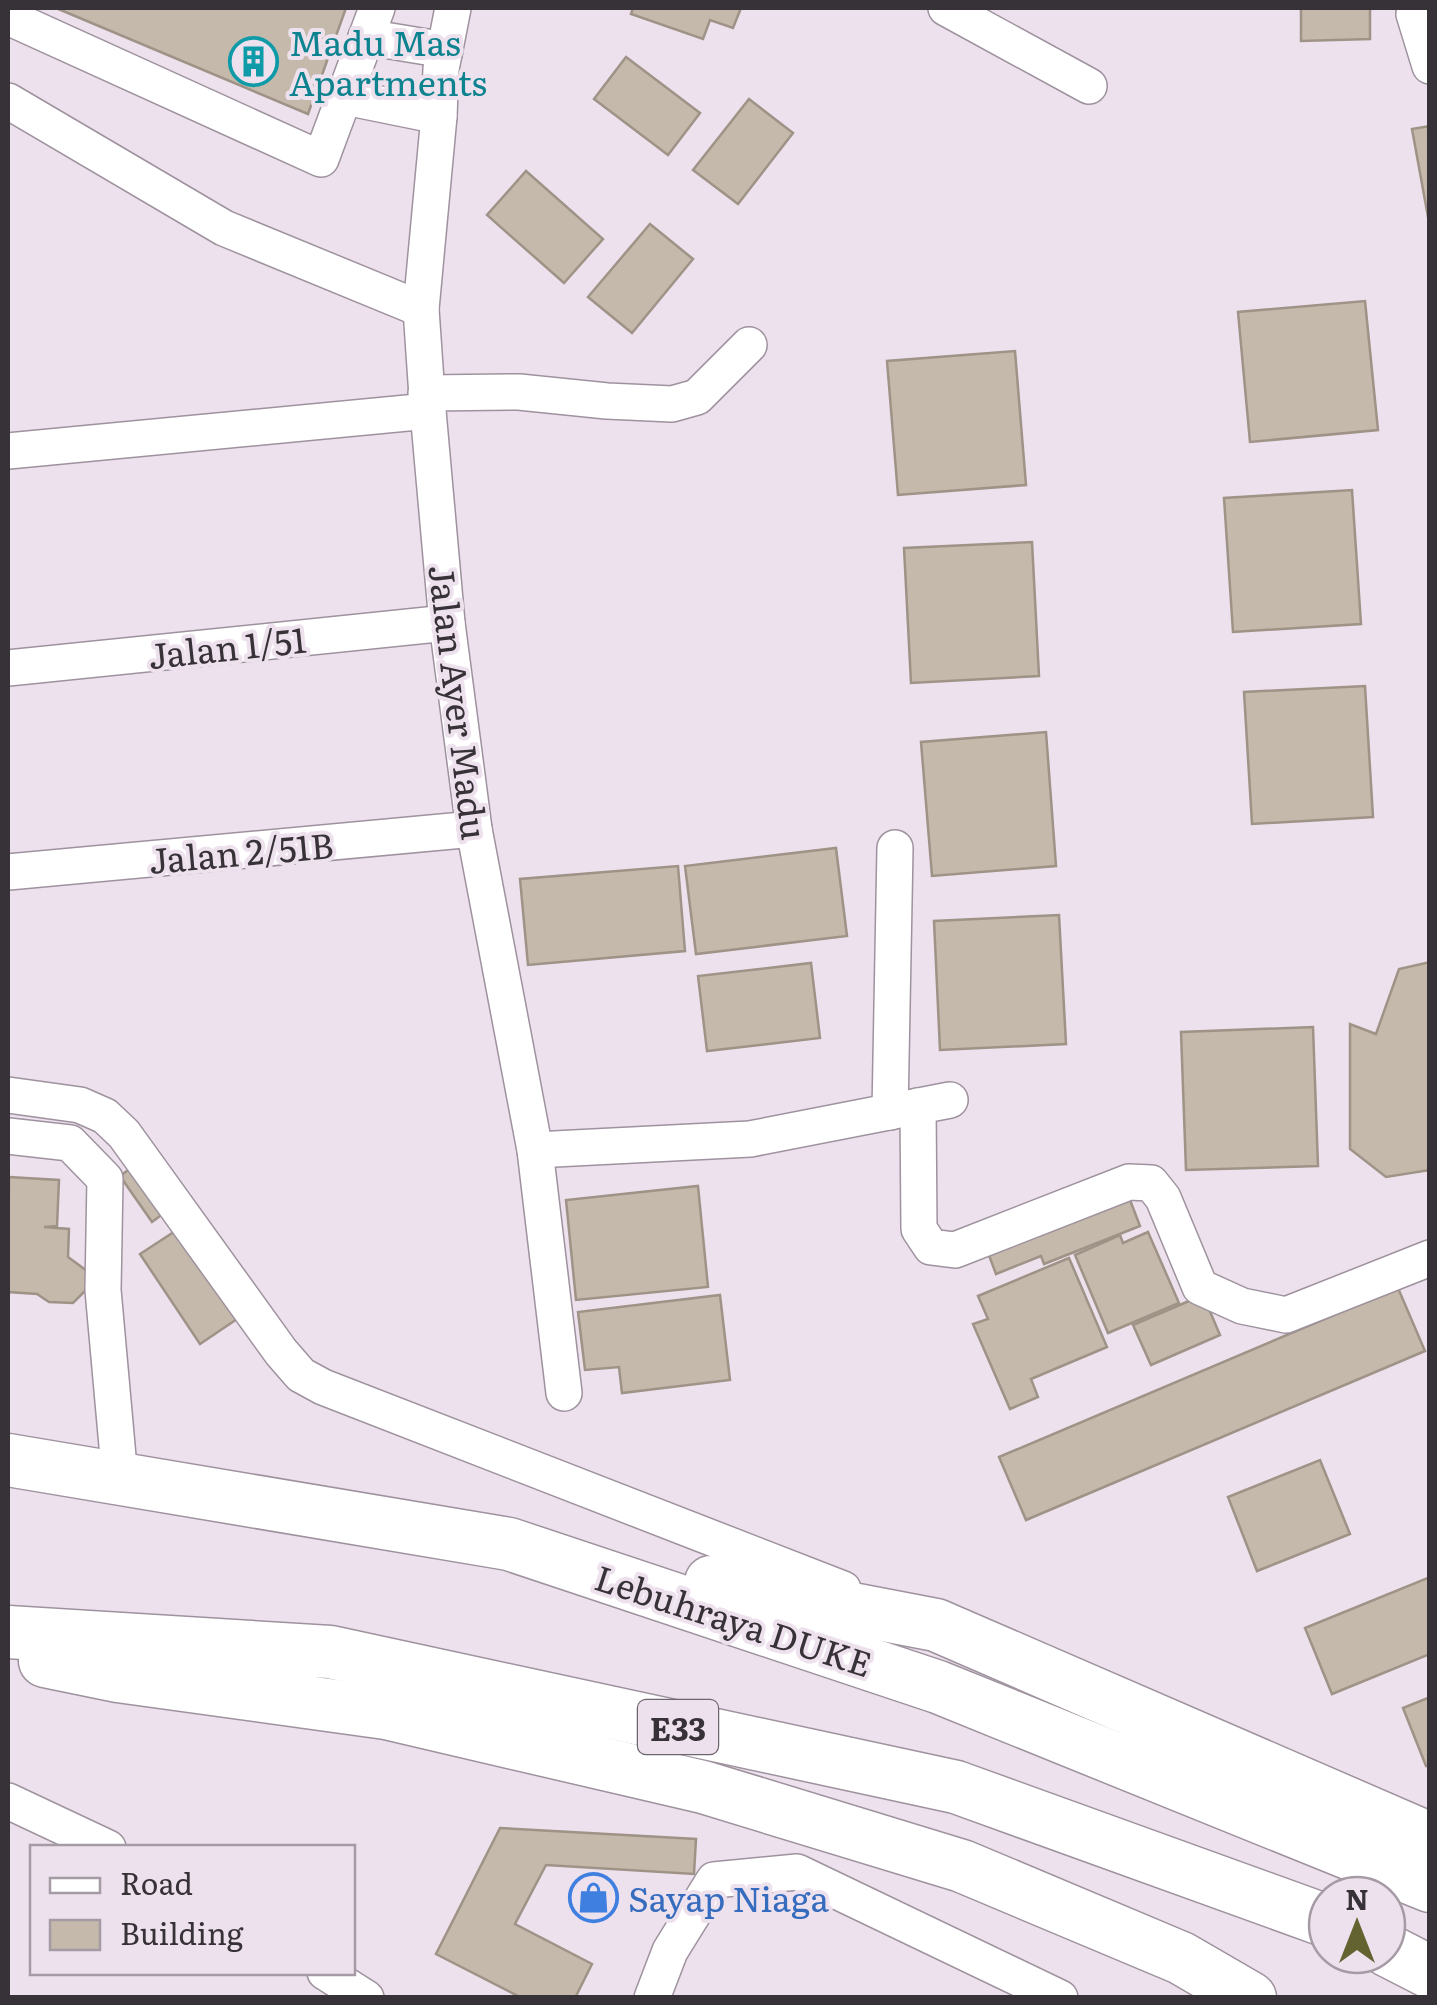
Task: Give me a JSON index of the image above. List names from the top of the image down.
{
  "streets": {
    "highway": ["Lebuhraya DUKE", "E33"],
    "street": ["Jalan 1/51", "Jalan Ayer Madu", "Jalan 2/51B"]
  },
  "crossings": [
    ["Jalan 1/51", "Jalan Ayer Madu"],
    ["Jalan Ayer Madu", "Jalan 2/51B"]
  ],
  "places": {
    "building": ["Madu Mas Apartments"],
    "shop": ["Sayap Niaga"]
  },
  "legend": ["Road", "Building"],
  "north": "top"
}
